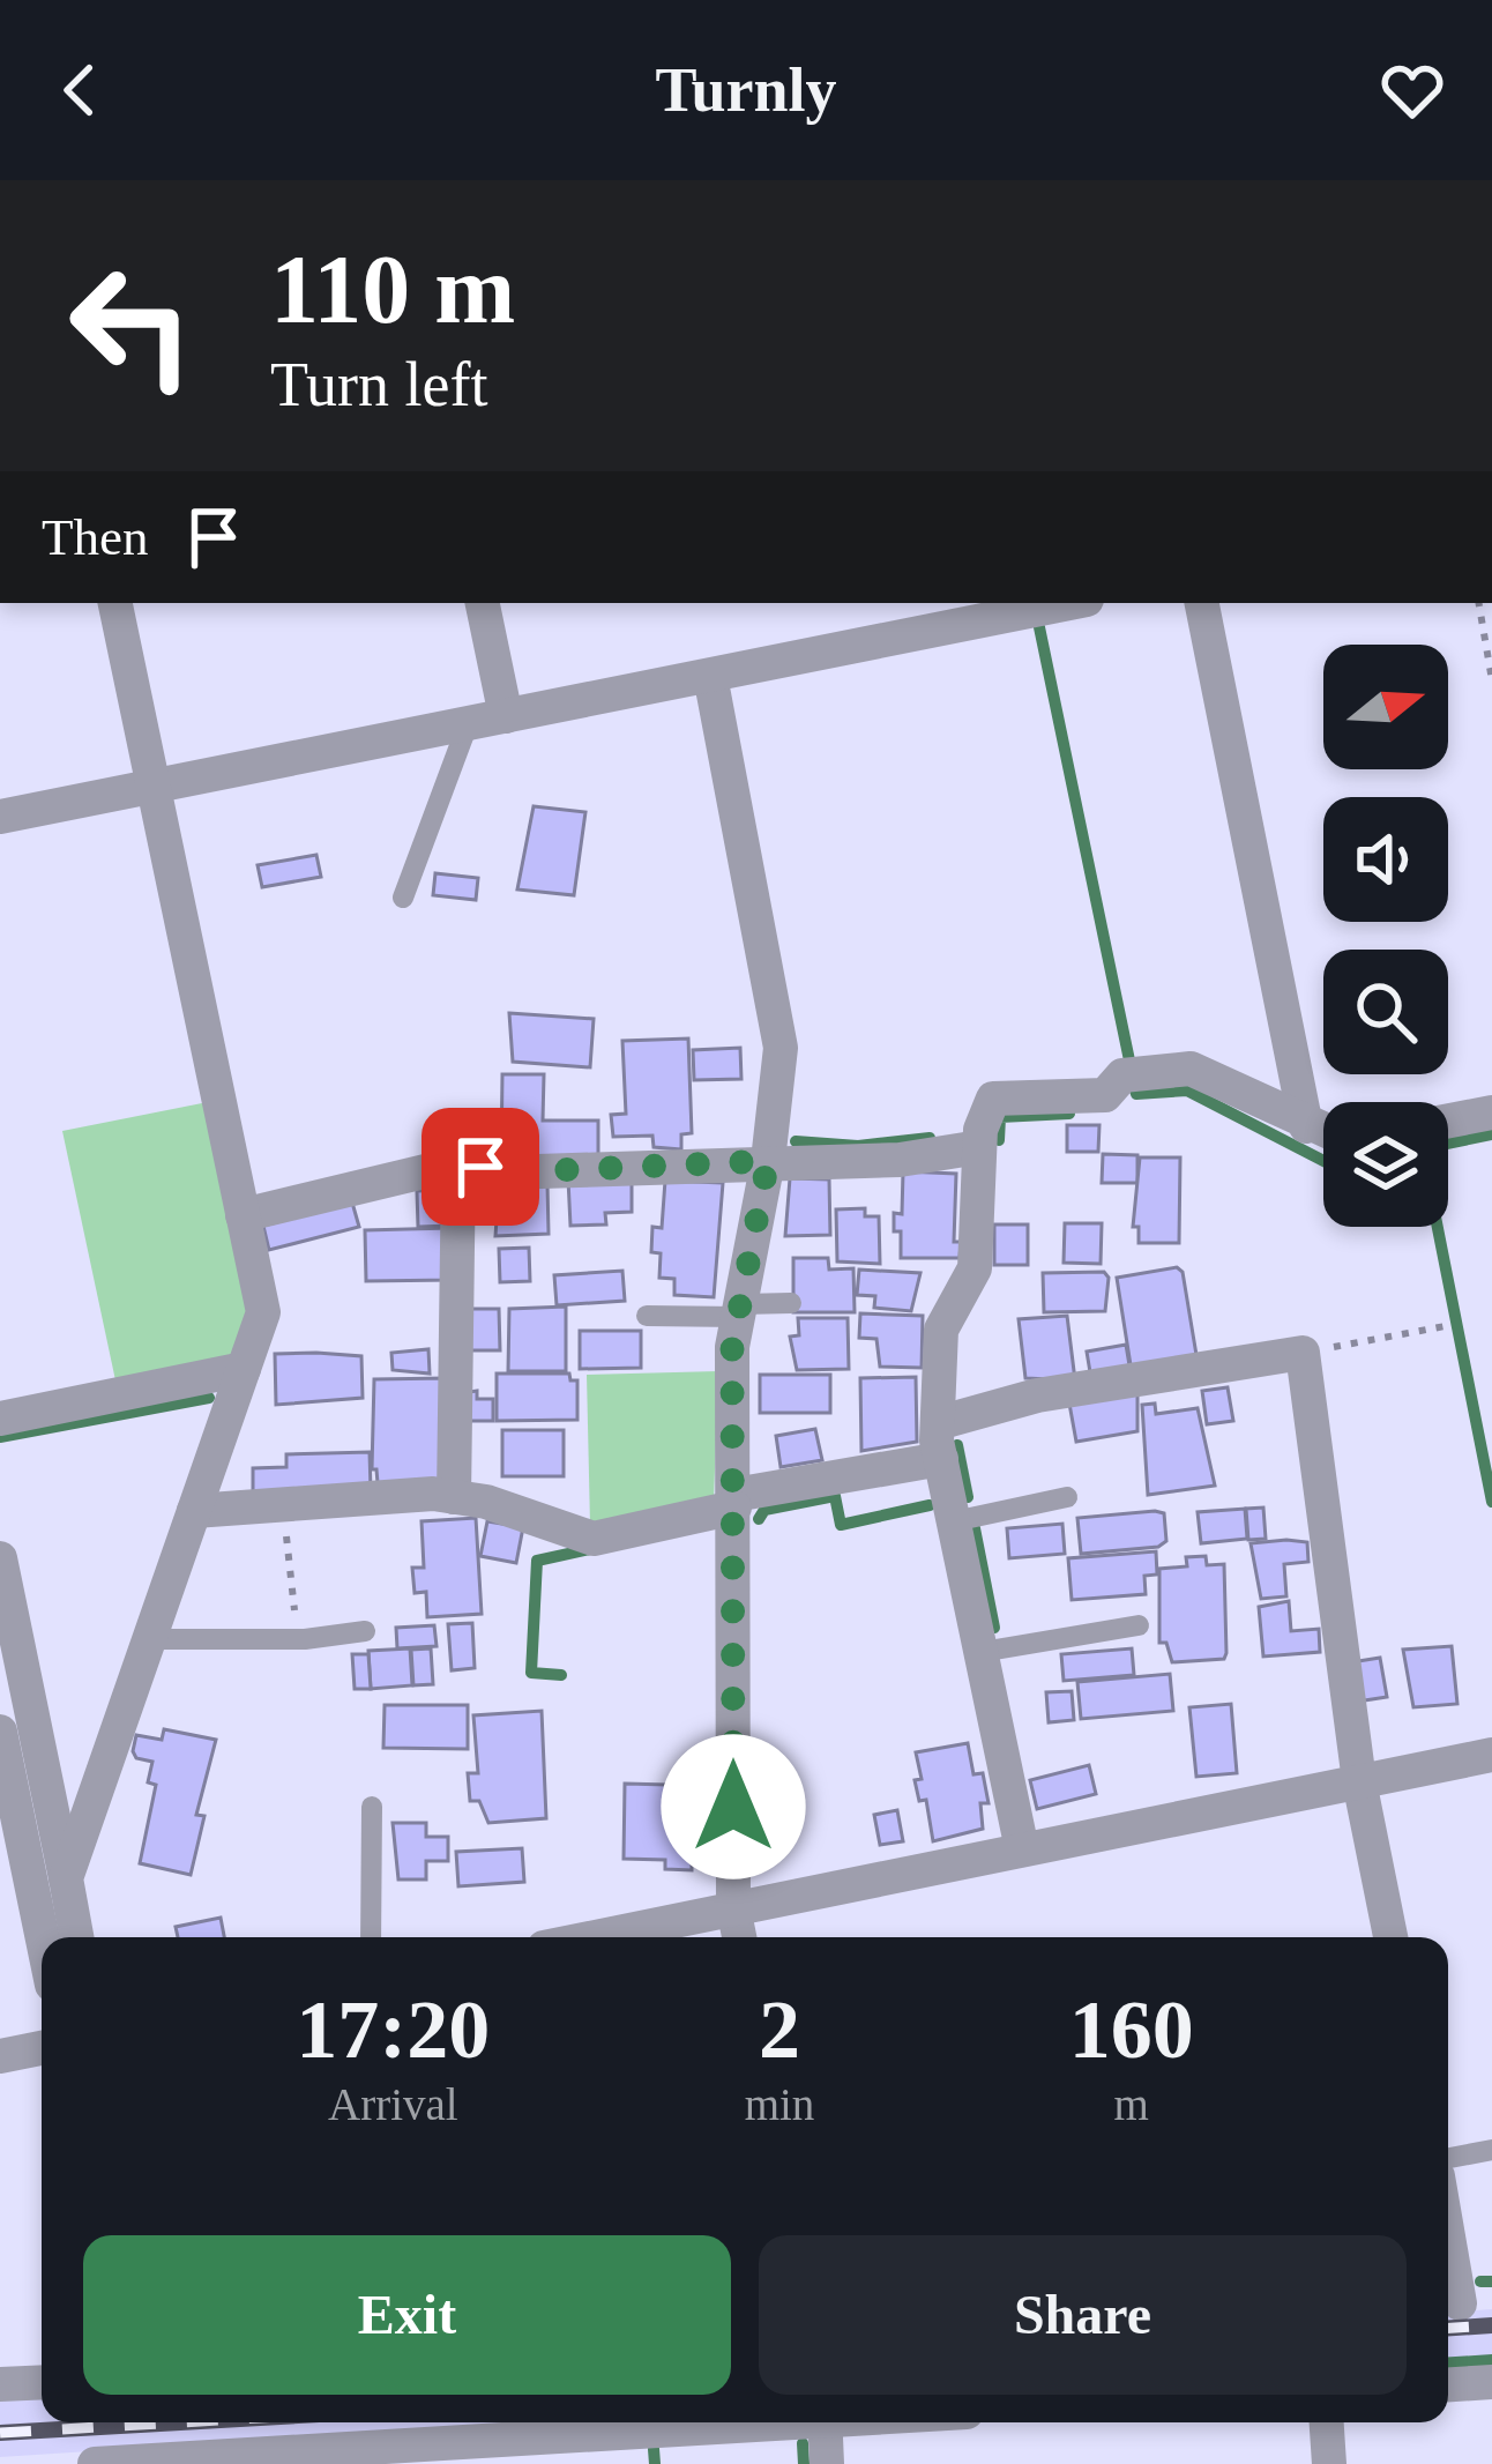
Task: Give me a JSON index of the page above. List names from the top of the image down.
{
  "north": "right",
  "page": {
    "header": "Turnly",
    "turn": ["110 m", "Turn left"],
    "then": "Then",
    "eta": [
      "17:20",
      "Arrival",
      "2",
      "min",
      "160",
      "m"
    ],
    "buttons": ["Exit", "Share"]
  }
}
